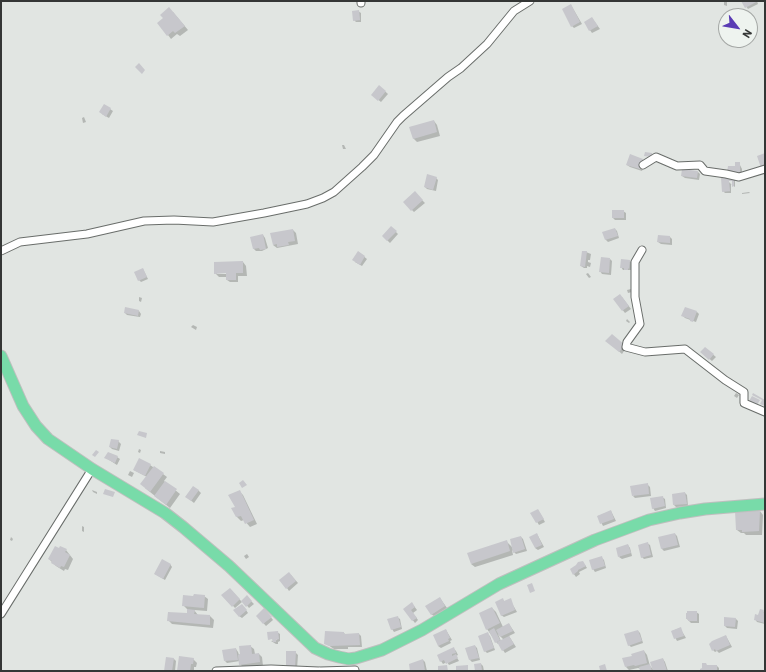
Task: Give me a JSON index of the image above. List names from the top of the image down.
{
  "north": "bottom right"
}
